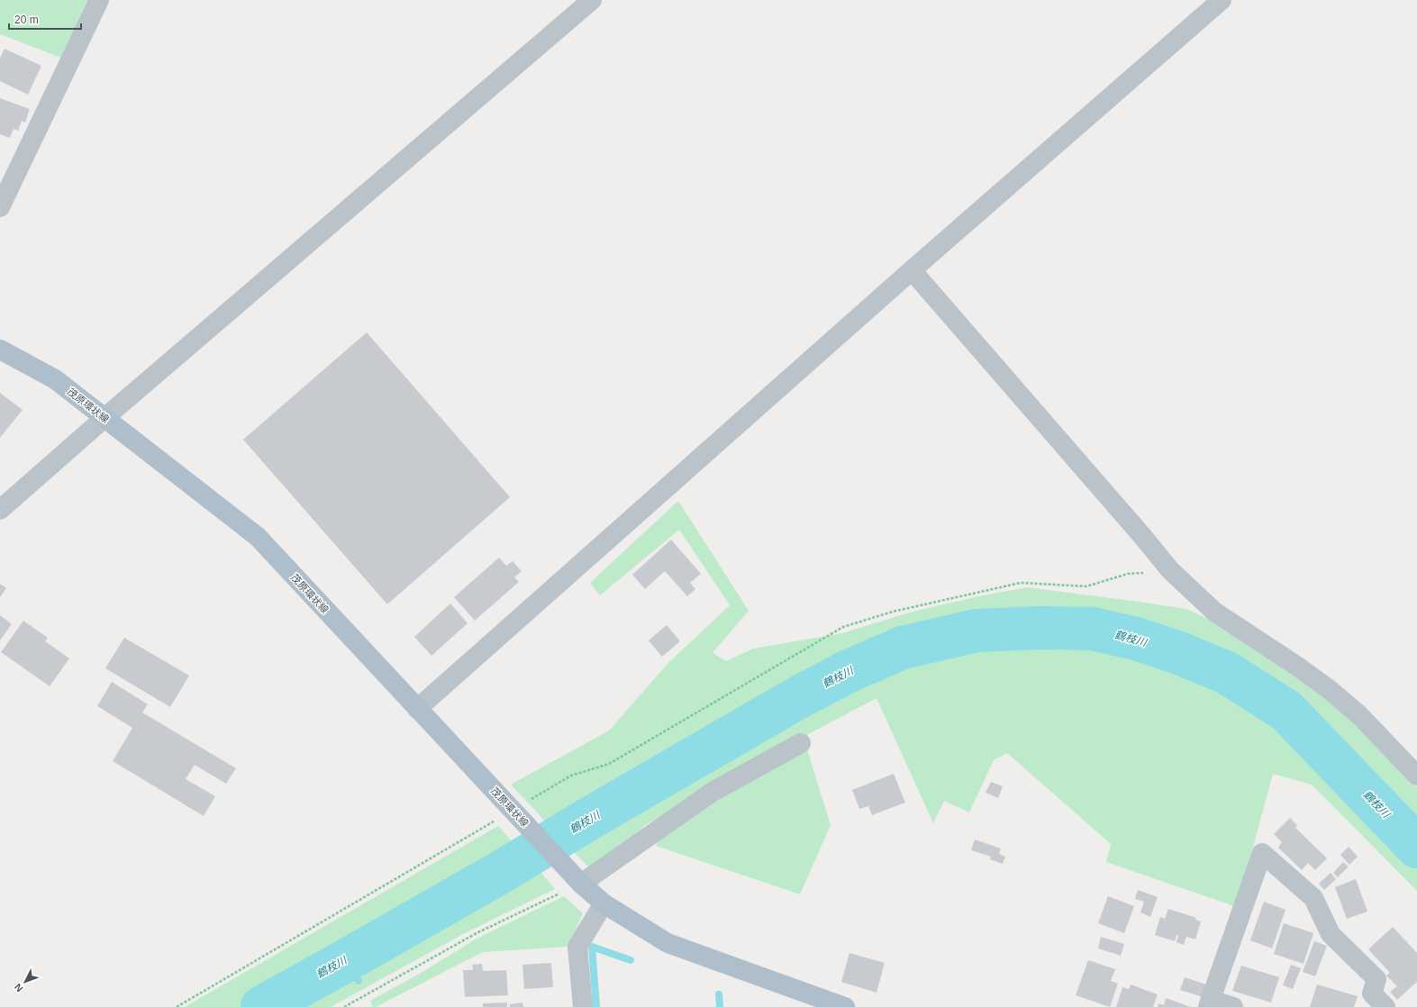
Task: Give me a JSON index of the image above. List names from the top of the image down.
{
  "streets": {
    "main road": ["茂原環状線"]
  },
  "water": ["鶴枝川"],
  "scale_bar": "20 m",
  "north": "bottom left"
}
